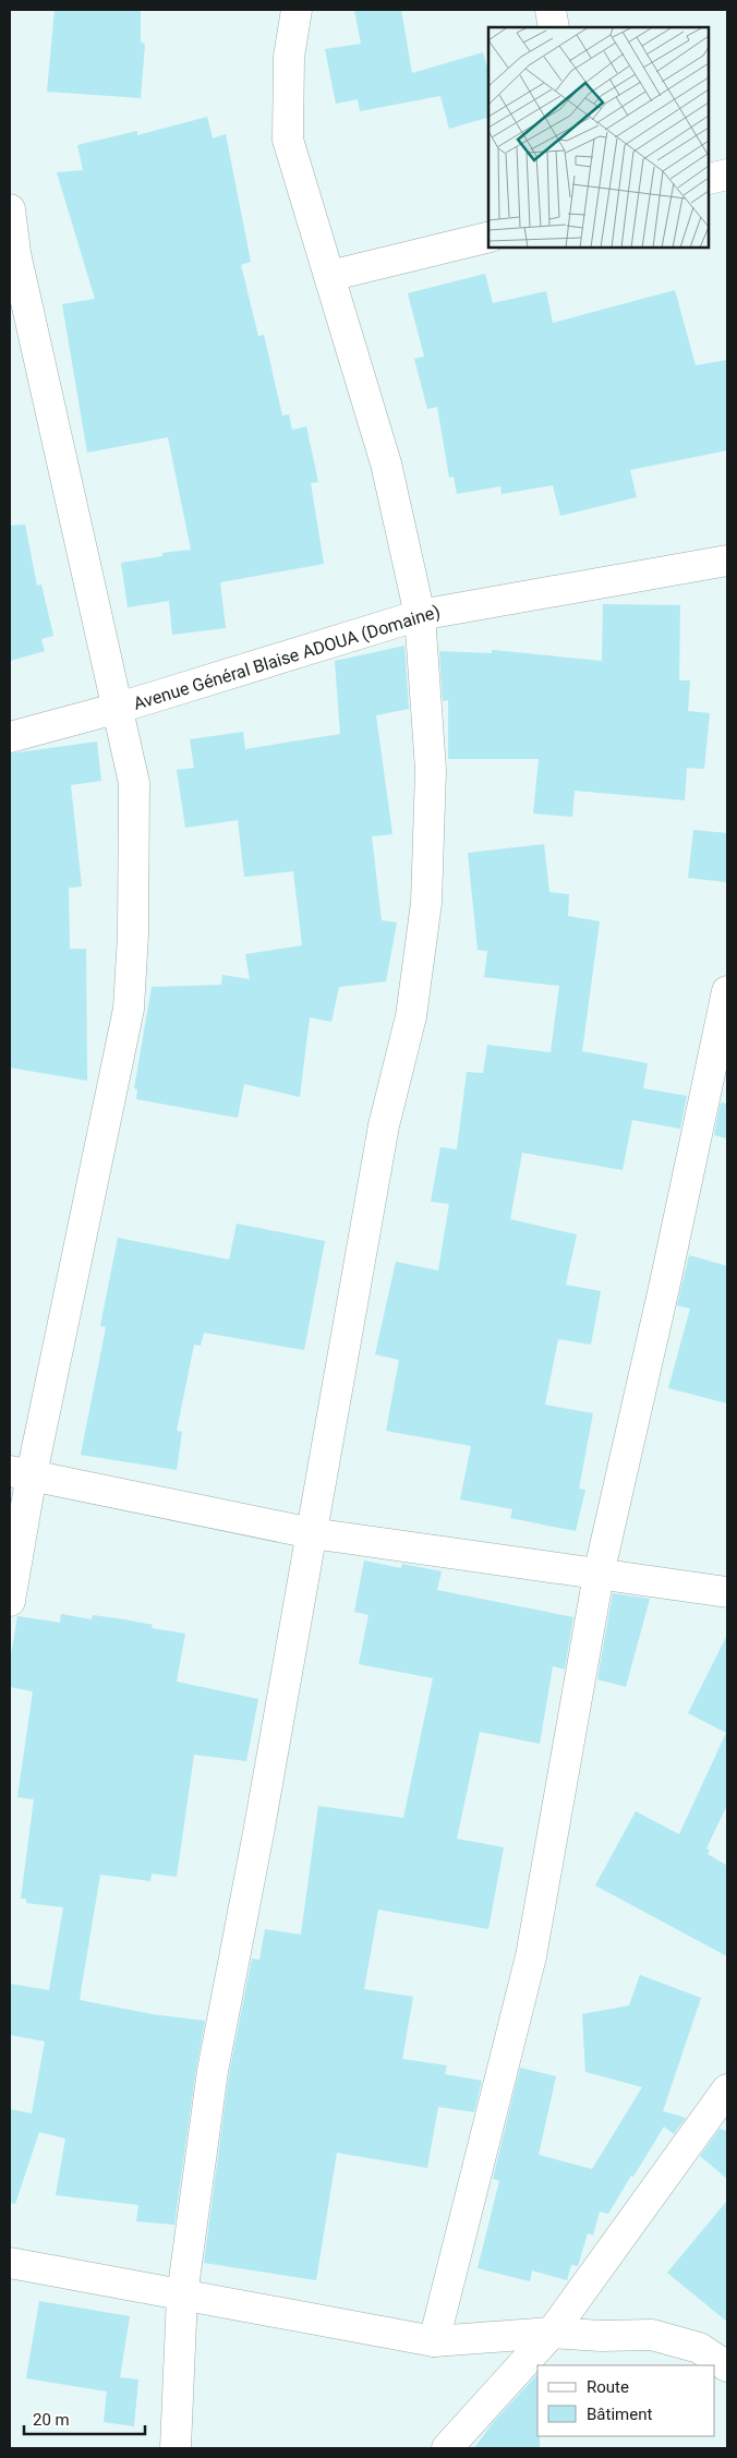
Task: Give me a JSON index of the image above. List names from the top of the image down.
{
  "streets": {
    "street": ["Avenue Général Blaise ADOUA (Domaine)"]
  },
  "legend": ["Route", "Bâtiment"],
  "scale_bar": "20 m"
}
